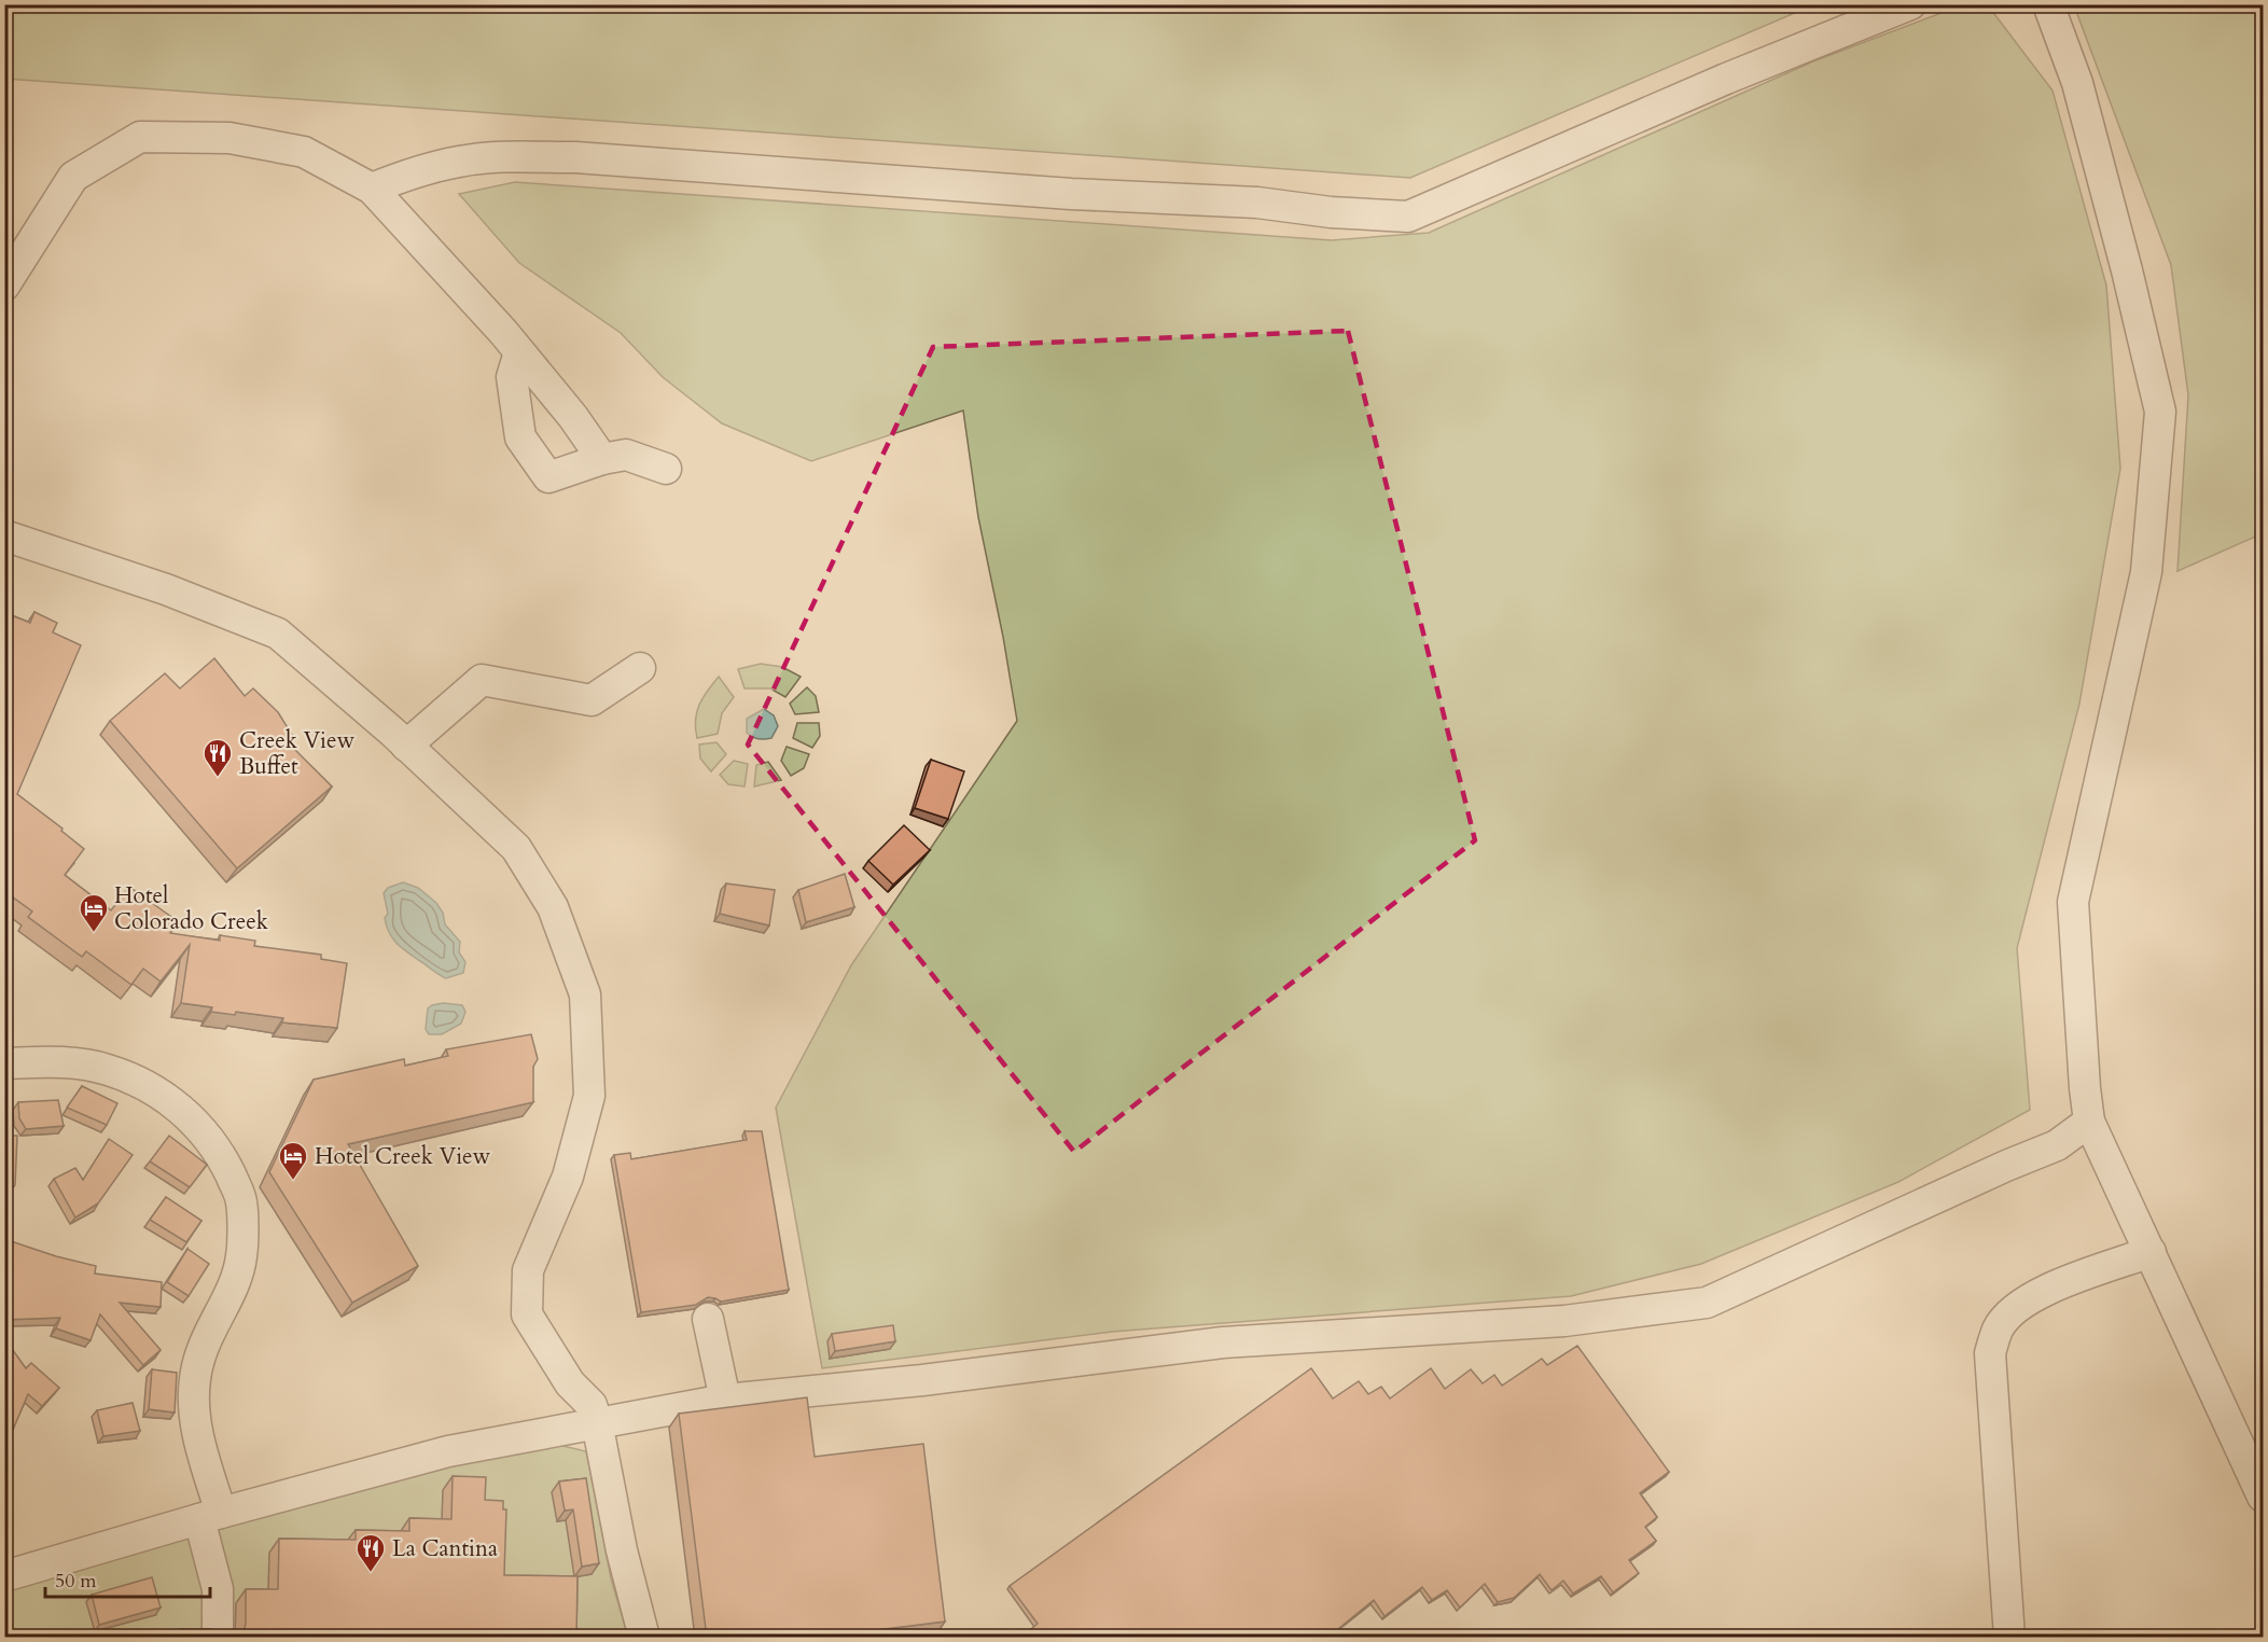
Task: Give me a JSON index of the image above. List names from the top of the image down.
{
  "places": {
    "restaurant": ["Creek View Buffet", "La Cantina"],
    "hotel": ["Hotel Colorado Creek", "Hotel Creek View"]
  },
  "scale_bar": "50 m"
}
